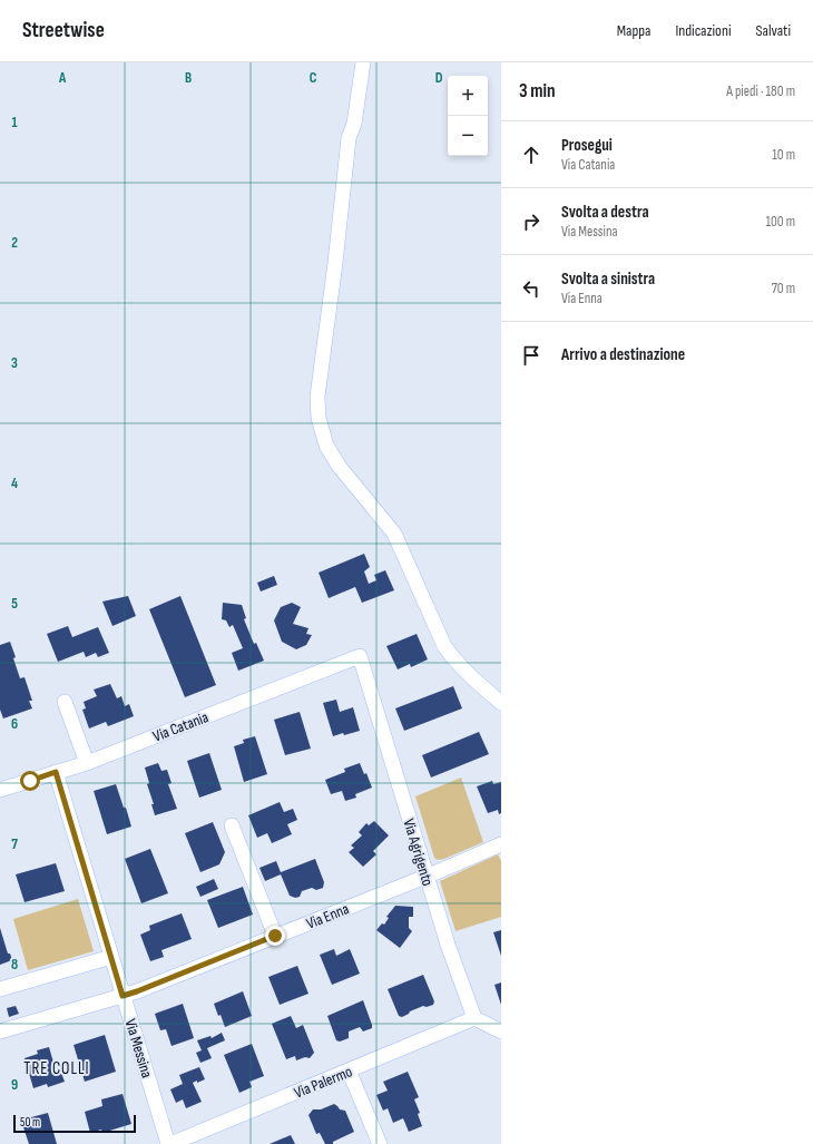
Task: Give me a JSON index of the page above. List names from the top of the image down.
{
  "streets": {
    "street": [
      "Via Catania",
      "Via Agrigento",
      "Via Enna",
      "Via Messina",
      "Via Palermo"
    ]
  },
  "crossings": [
    ["Via Catania", "Via Agrigento"],
    ["Via Catania", "Via Messina"],
    ["Via Agrigento", "Via Enna"],
    ["Via Agrigento", "Via Palermo"],
    ["Via Enna", "Via Messina"],
    ["Via Messina", "Via Palermo"]
  ],
  "districts": ["TRE COLLI"],
  "scale_bar": "50 m",
  "page": {
    "header": "Streetwise",
    "nav": ["Mappa", "Indicazioni", "Salvati"],
    "heading": ["3 min", "A piedi · 180 m"],
    "map_buttons": ["+", "−"],
    "list": [
      ["Prosegui", "Via Catania", "10 m"],
      ["Svolta a destra", "Via Messina", "100 m"],
      ["Svolta a sinistra", "Via Enna", "70 m"],
      "Arrivo a destinazione"
    ],
    "scale": "50 m"
  },
  "grid": {
    "columns": [
      "A",
      "B",
      "C",
      "D"
    ],
    "rows": [
      "1",
      "2",
      "3",
      "4",
      "5",
      "6",
      "7",
      "8",
      "9"
    ]
  }
}
